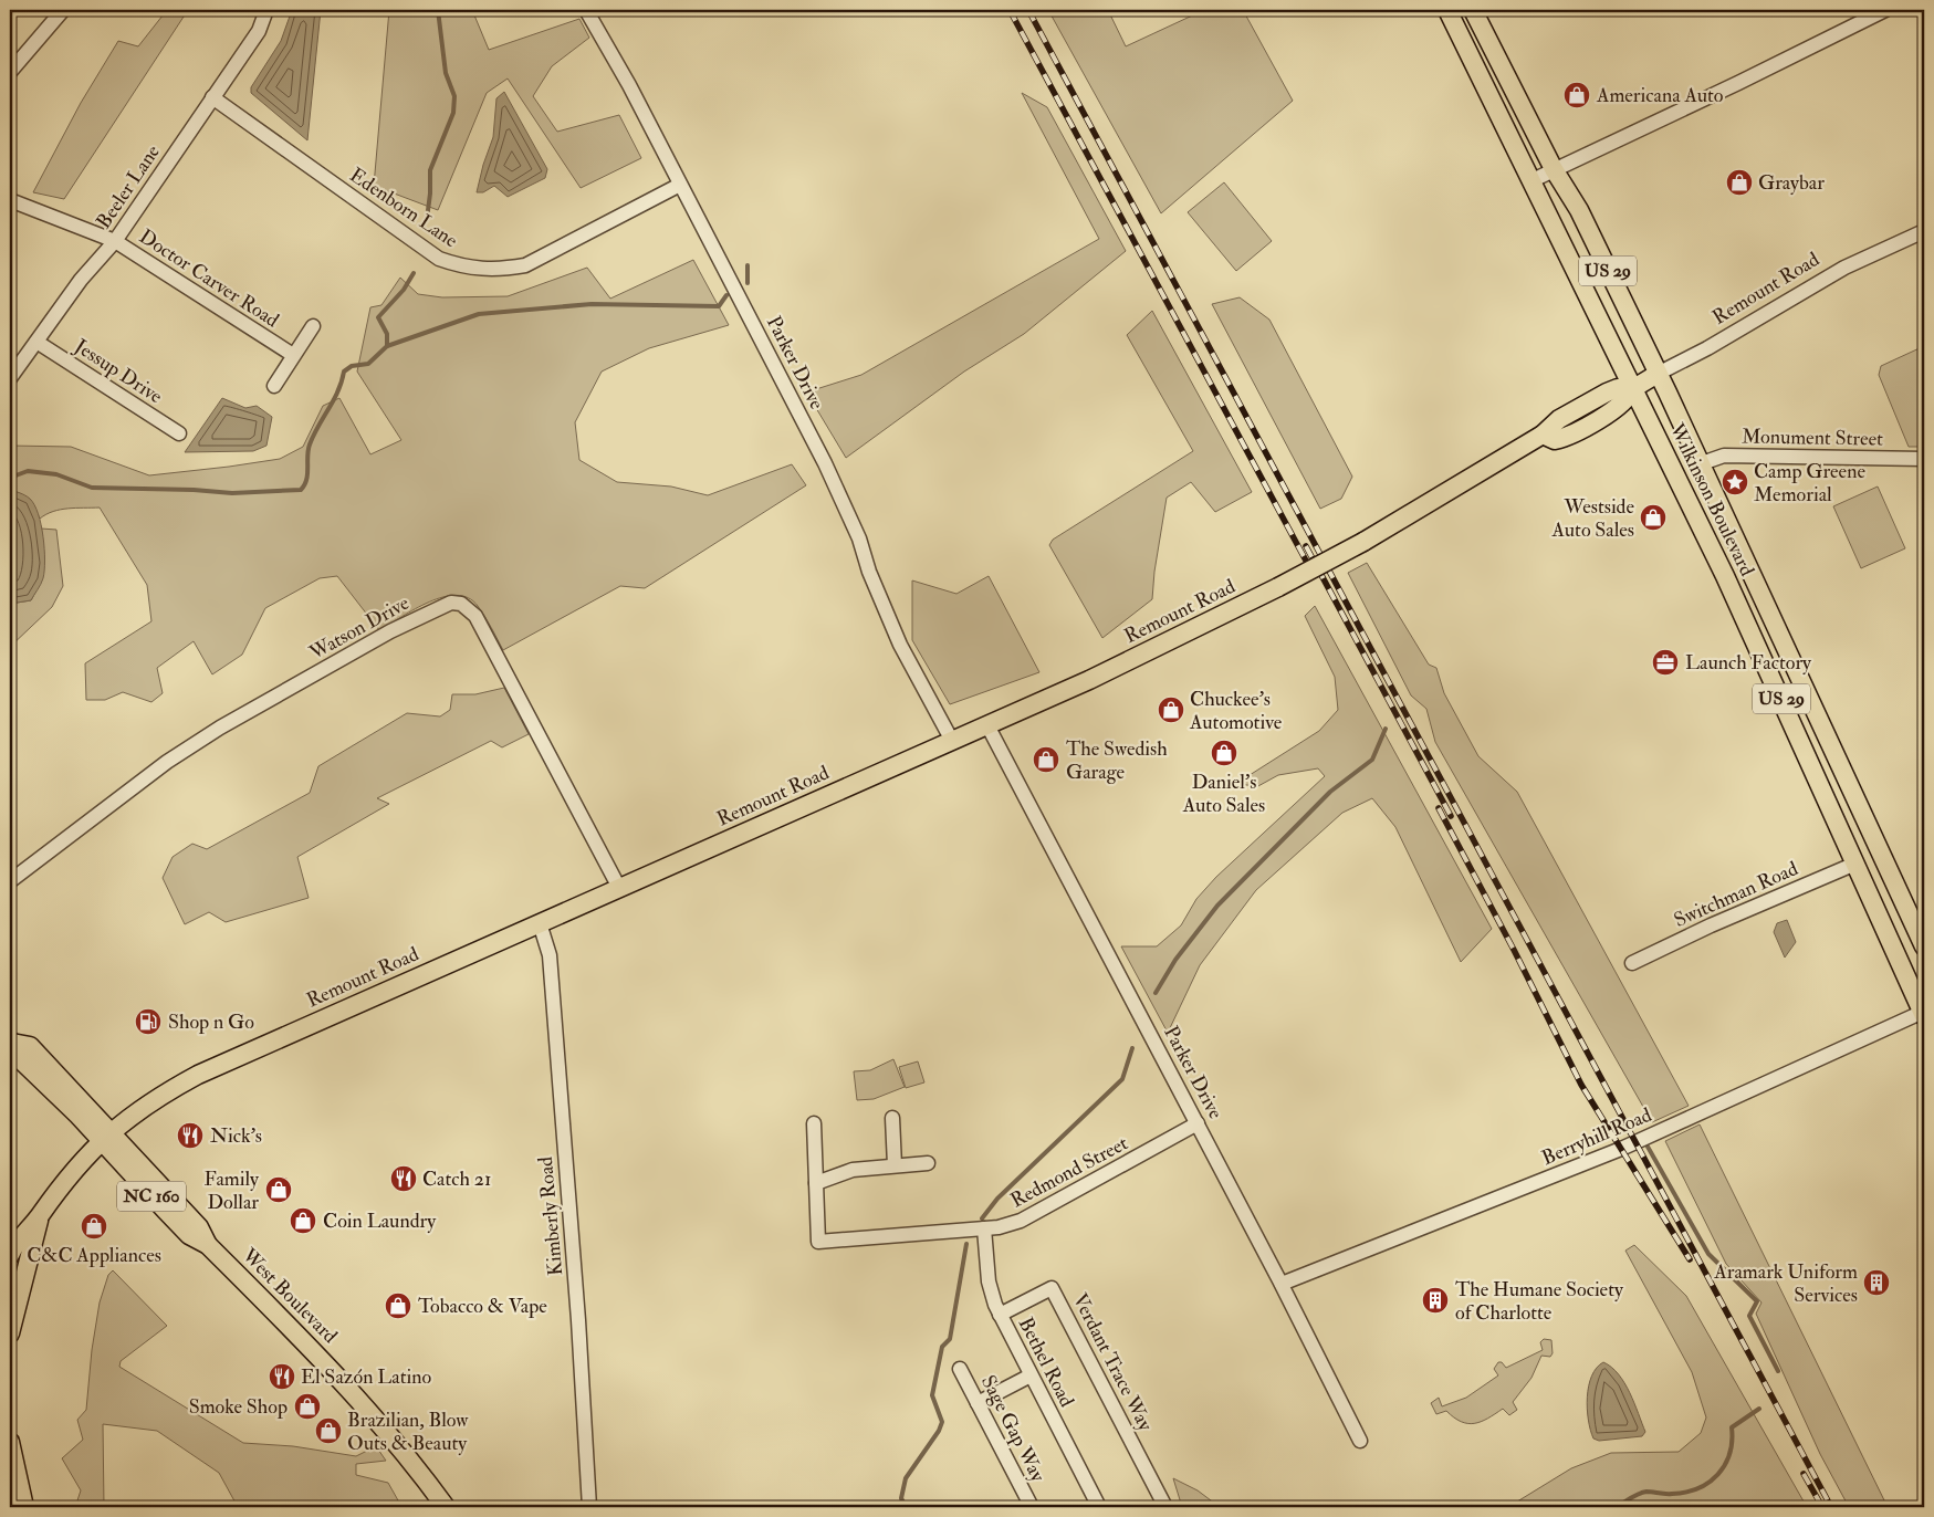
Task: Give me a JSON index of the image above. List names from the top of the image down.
{
  "streets": {
    "main road": [
      "US 29",
      "Remount Road",
      "Wilkinson Boulevard",
      "NC 160",
      "West Boulevard"
    ],
    "street": [
      "Beeler Lane",
      "Edenborn Lane",
      "Doctor Carver Road",
      "Parker Drive",
      "Jessup Drive",
      "Monument Street",
      "Watson Drive",
      "Switchman Road",
      "Berryhill Road",
      "Redmond Street",
      "Kimberly Road",
      "Bethel Road",
      "Verdant Trace Way",
      "Sage Gap Way"
    ]
  },
  "crossings": [
    ["Beeler Lane", "Edenborn Lane"],
    ["Beeler Lane", "Doctor Carver Road"],
    ["Beeler Lane", "Jessup Drive"],
    ["Edenborn Lane", "Parker Drive"],
    ["Remount Road", "Parker Drive"],
    ["Remount Road", "Wilkinson Boulevard"],
    ["Remount Road", "Watson Drive"],
    ["Remount Road", "Kimberly Road"],
    ["Remount Road", "West Boulevard"],
    ["Parker Drive", "Berryhill Road"],
    ["Parker Drive", "Redmond Street"],
    ["Monument Street", "Wilkinson Boulevard"],
    ["Wilkinson Boulevard", "Switchman Road"],
    ["Wilkinson Boulevard", "Berryhill Road"],
    ["Redmond Street", "Bethel Road"],
    ["Bethel Road", "Verdant Trace Way"]
  ],
  "places": {
    "shop": [
      "Americana Auto",
      "Graybar",
      "Westside Auto Sales",
      "Chuckee's Automotive",
      "Daniel's Auto Sales",
      "The Swedish Garage",
      "Family Dollar",
      "Coin Laundry",
      "C&C Appliances",
      "Tobacco & Vape",
      "Smoke Shop",
      "Brazilian, Blow Outs & Beauty"
    ],
    "place": ["Camp Greene Memorial"],
    "office": ["Launch Factory"],
    "fuel station": ["Shop n Go"],
    "restaurant": ["Nick's", "Catch 21", "El Sazón Latino"],
    "building": ["Aramark Uniform Services", "The Humane Society of Charlotte"]
  }
}
